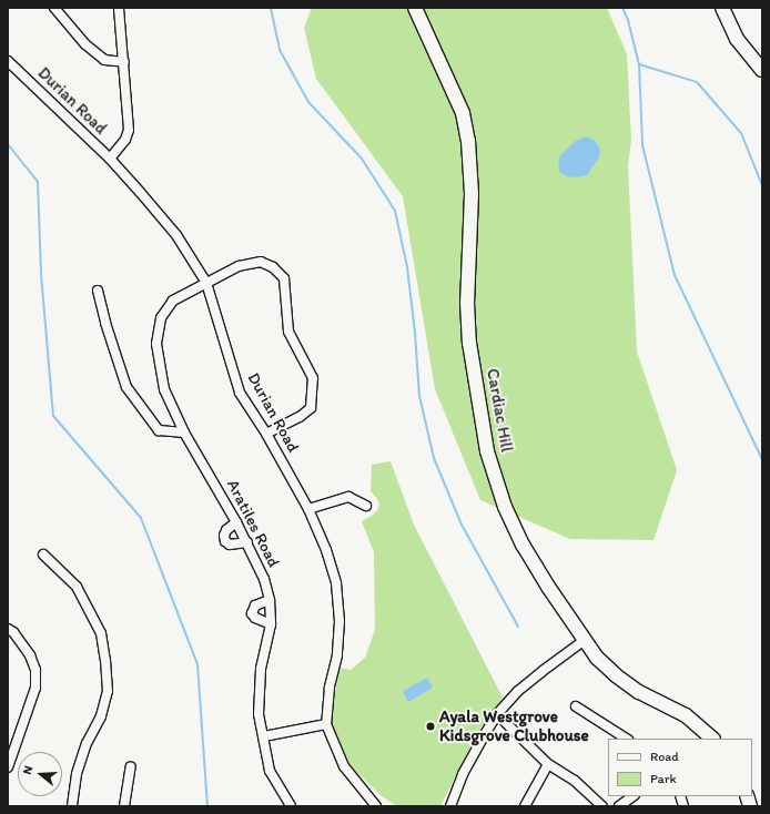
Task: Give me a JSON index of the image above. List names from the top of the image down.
{
  "streets": {
    "main road": ["Cardiac Hill"],
    "street": ["Durian Road", "Aratiles Road"]
  },
  "crossings": [
    ["Durian Road", "Aratiles Road"]
  ],
  "places": ["Ayala Westgrove Kidsgrove Clubhouse"],
  "legend": ["Road", "Park"],
  "north": "left"
}
